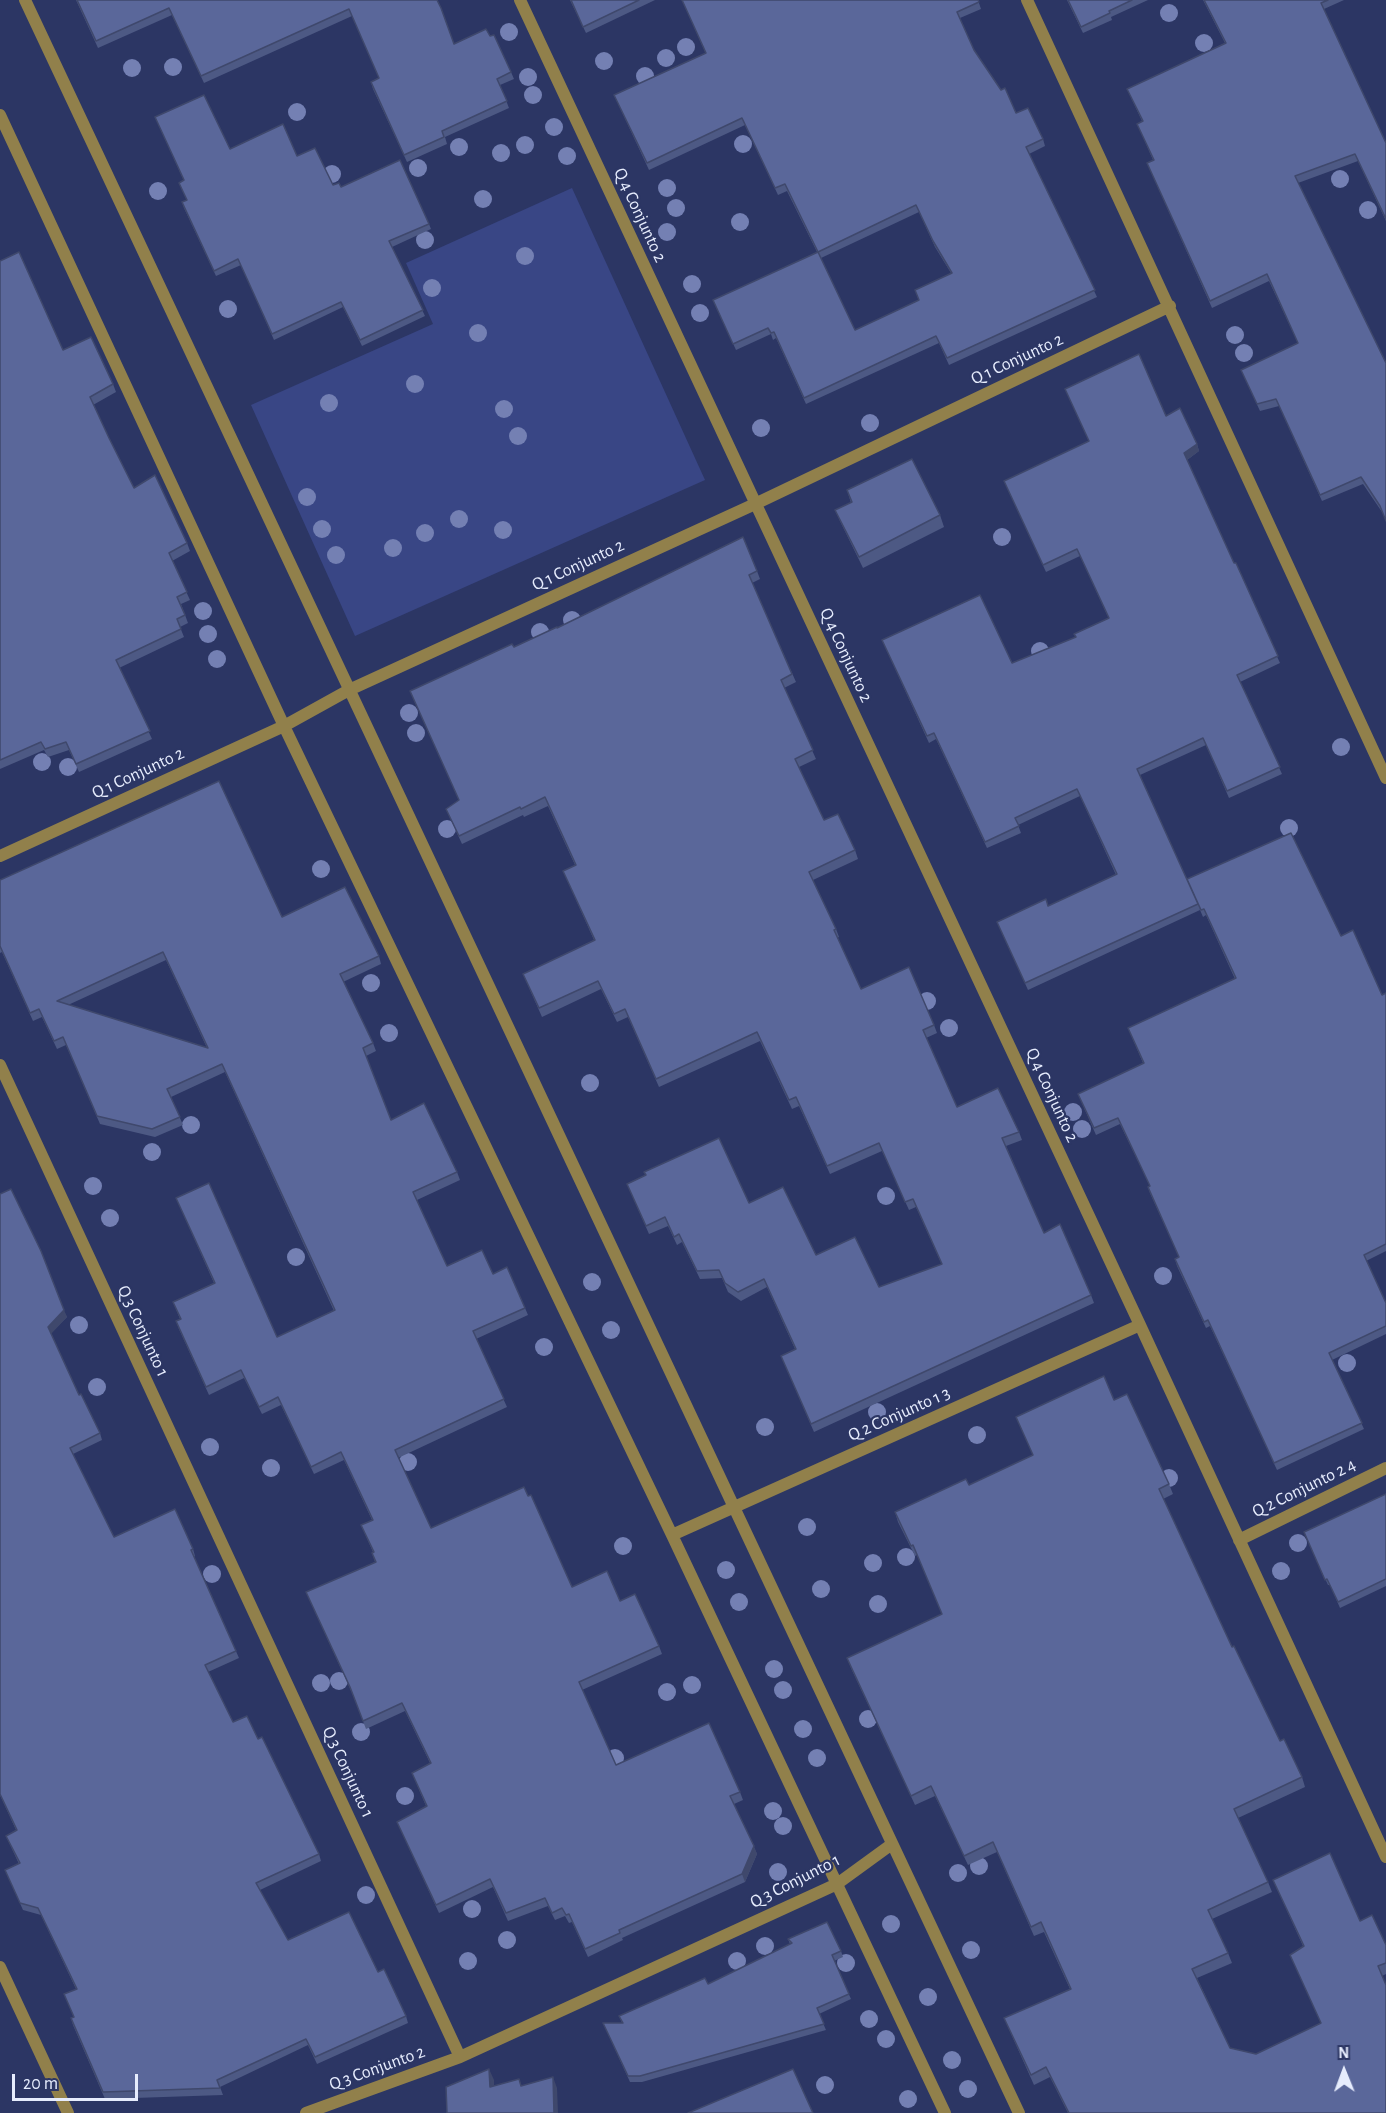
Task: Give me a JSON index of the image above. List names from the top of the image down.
{
  "streets": {
    "street": [
      "Q 4 Conjunto 2",
      "Q 1 Conjunto 2",
      "Q 3 Conjunto 1",
      "Q 2 Conjunto 1 3",
      "Q 2 Conjunto 2 4",
      "Q 3 Conjunto 2"
    ]
  },
  "crossings": [
    ["Q 4 Conjunto 2", "Q 1 Conjunto 2"],
    ["Q 4 Conjunto 2", "Q 2 Conjunto 1 3"],
    ["Q 4 Conjunto 2", "Q 2 Conjunto 2 4"],
    ["Q 3 Conjunto 1", "Q 3 Conjunto 2"]
  ],
  "scale_bar": "20 m",
  "north": "top"
}
